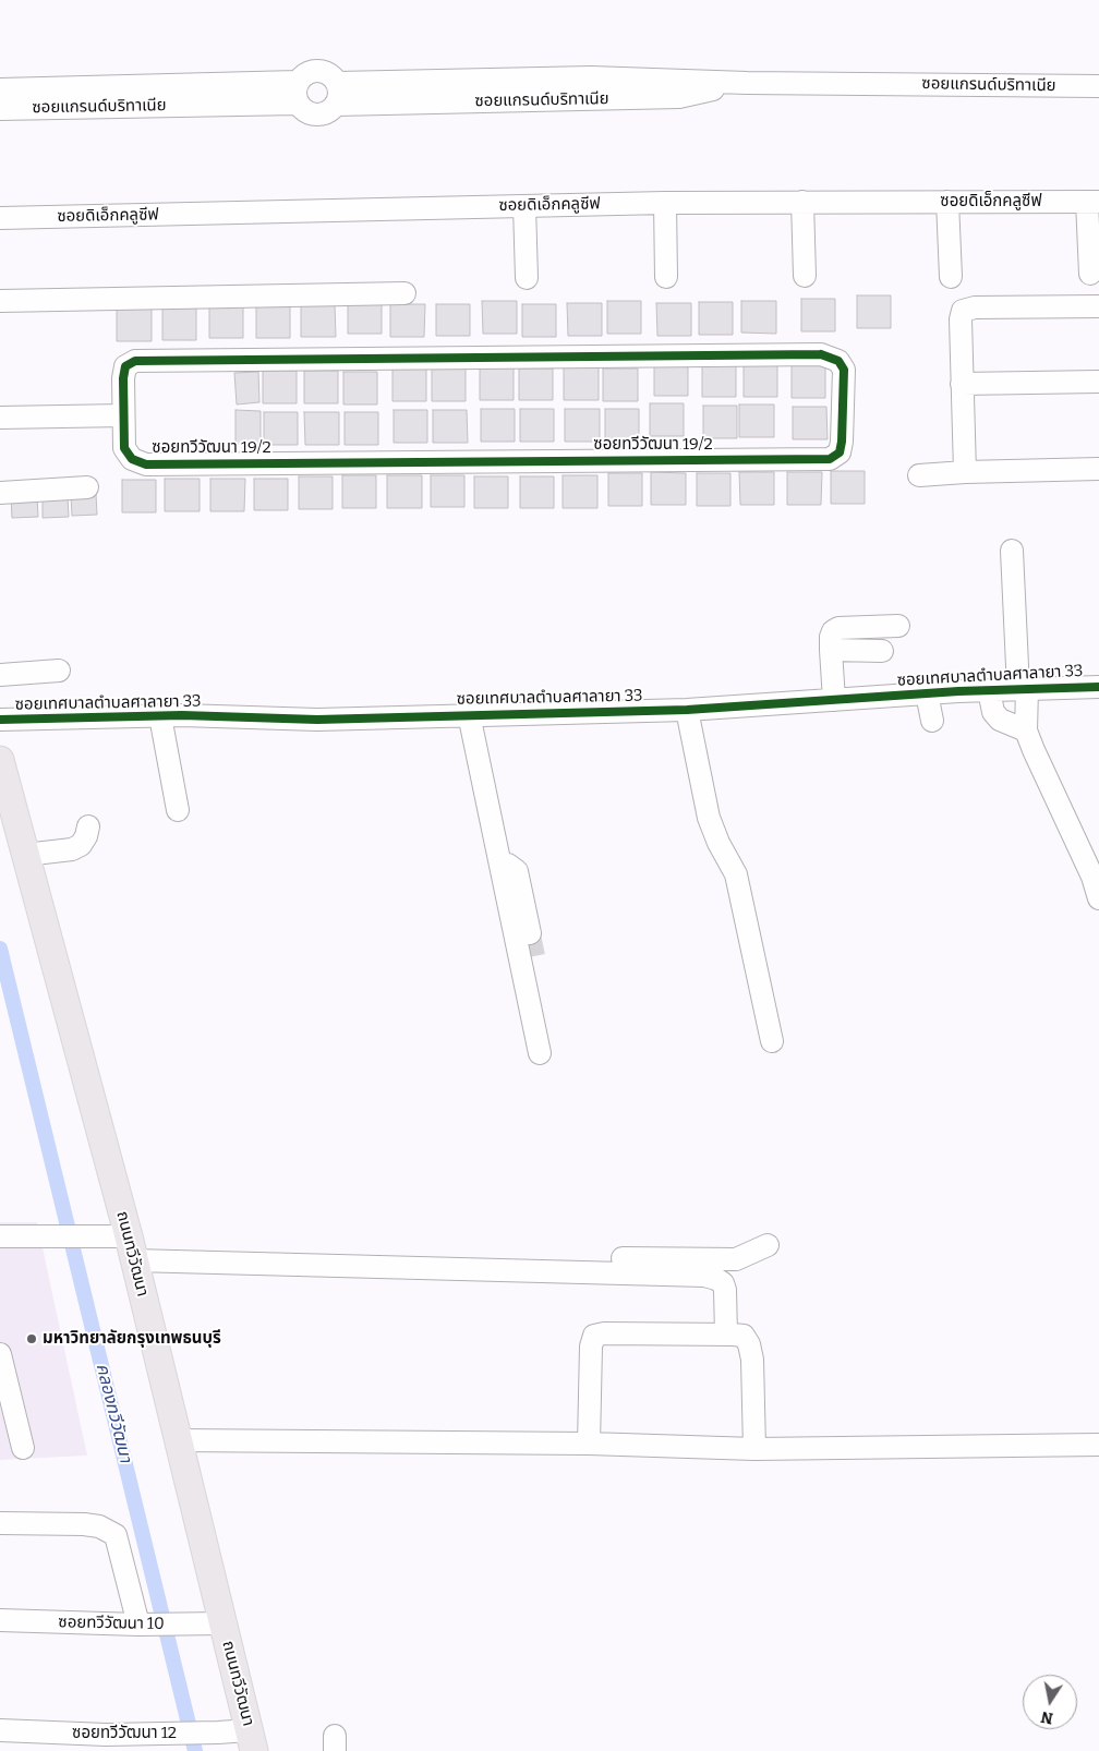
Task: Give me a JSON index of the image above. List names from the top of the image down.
{
  "streets": {
    "main road": ["ถนนทวีวัฒนา"],
    "street": [
      "ซอยแกรนด์บริทาเนีย",
      "ซอยดิเอ็กคลูซีฟ",
      "ซอยทวีวัฒนา 19/2",
      "ซอยเทศบาลตำบลศาลายา 33",
      "ซอยทวีวัฒนา 10",
      "ซอยทวีวัฒนา 12"
    ]
  },
  "crossings": [
    ["ถนนทวีวัฒนา", "ซอยทวีวัฒนา 10"],
    ["ถนนทวีวัฒนา", "ซอยทวีวัฒนา 12"]
  ],
  "water": ["คลองทวีวัฒนา"],
  "places": ["มหาวิทยาลัยกรุงเทพธนบุรี"],
  "north": "bottom"
}
